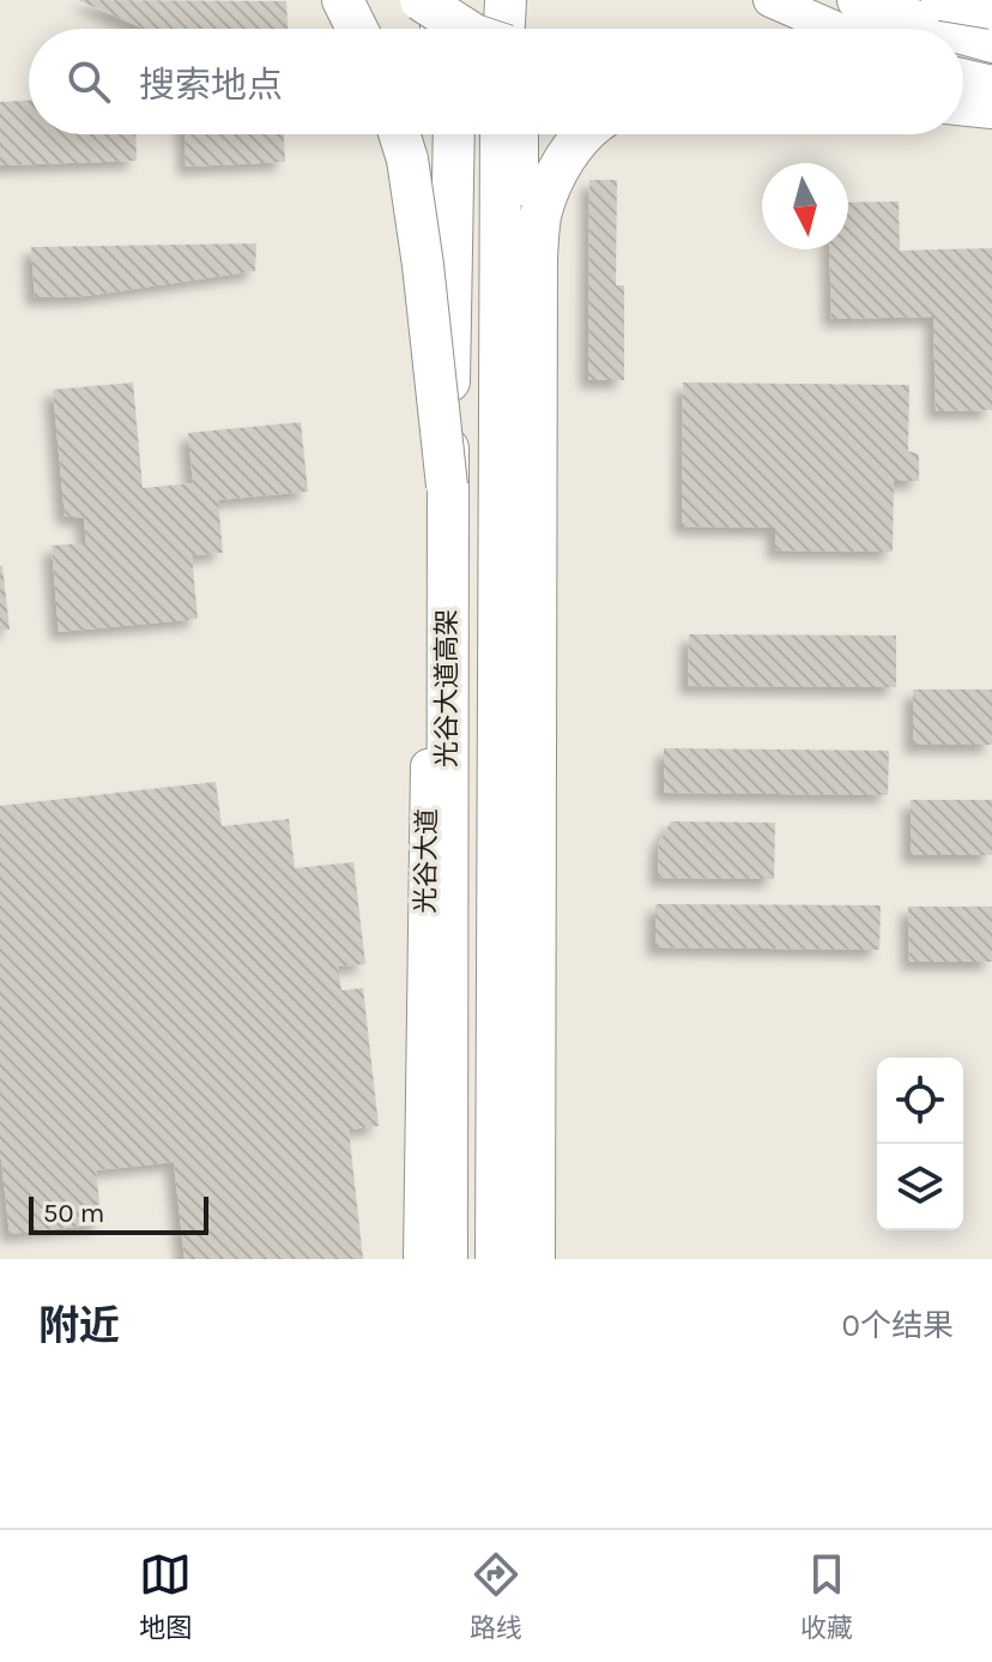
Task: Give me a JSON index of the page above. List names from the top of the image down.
{
  "streets": {
    "highway": ["光谷大道高架"],
    "main road": ["光谷大道"]
  },
  "scale_bar": "50 m",
  "north": "bottom",
  "page": {
    "search": "搜索地点",
    "scale": "50 m",
    "heading": ["附近", "0个结果"],
    "nav": ["地图", "路线", "收藏"]
  }
}
